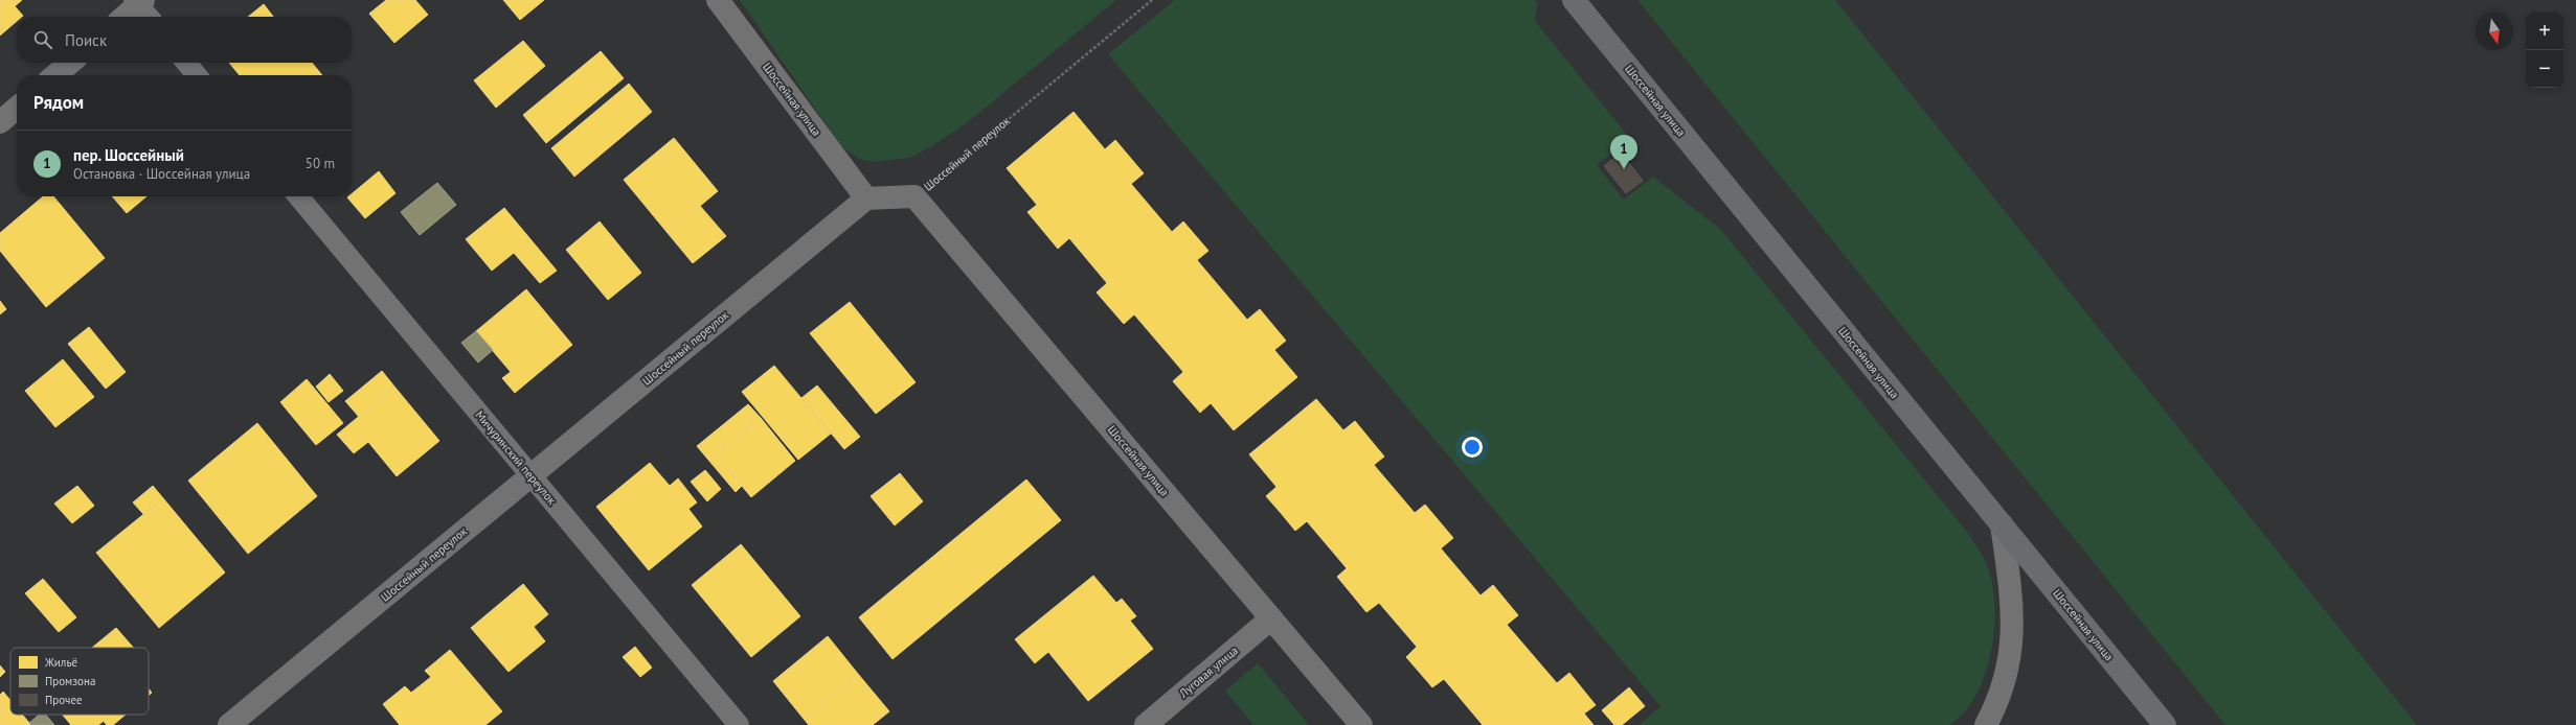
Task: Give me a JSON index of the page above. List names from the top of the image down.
{
  "streets": {
    "main road": ["Шоссейная улица"],
    "street": ["Шоссейный переулок", "Луговая улица"],
    "lane": ["Мичуринский переулок"]
  },
  "crossings": [
    ["Шоссейная улица", "Шоссейный переулок"],
    ["Шоссейная улица", "Луговая улица"],
    ["Шоссейный переулок", "Мичуринский переулок"]
  ],
  "legend": ["Жильё", "Промзона", "Прочее"],
  "north": "bottom",
  "page": {
    "map_buttons": ["+", "−"],
    "search": "Поиск",
    "heading": "Рядом",
    "list": [
      {
        "mark": "1",
        "name": "пер. Шоссейный",
        "note": "Остановка · Шоссейная улица",
        "value": "50 m"
      }
    ],
    "pins": "1"
  }
}
